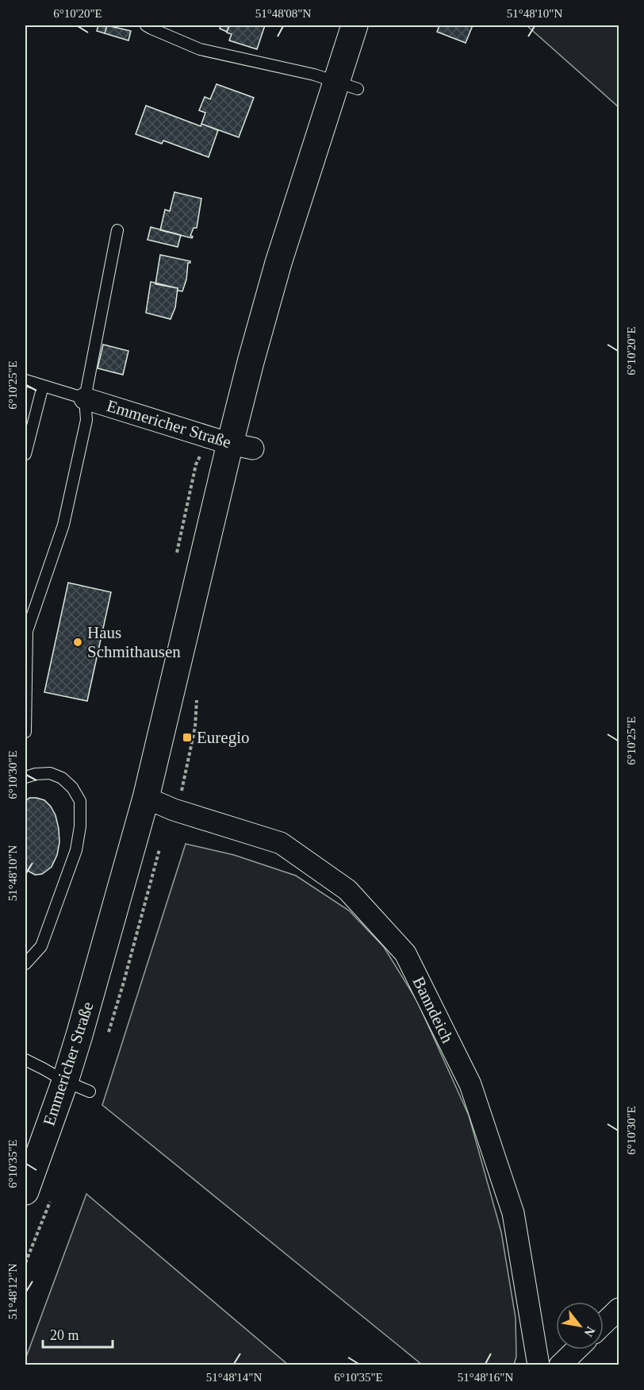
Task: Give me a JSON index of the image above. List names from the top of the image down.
{
  "streets": {
    "main road": ["Emmericher Straße"],
    "street": ["Banndeich"]
  },
  "crossings": [
    ["Emmericher Straße", "Banndeich"]
  ],
  "places": {
    "other": ["Haus Schmithausen"],
    "transit": ["Euregio"]
  },
  "scale_bar": "20 m",
  "north": "bottom right",
  "coordinates": [
    "6°10'20\"E",
    "51°48'08\"N",
    "51°48'10\"N",
    "6°10'25\"E",
    "6°10'30\"E",
    "6°10'35\"E",
    "51°48'12\"N",
    "51°48'14\"N",
    "51°48'16\"N"
  ]
}
